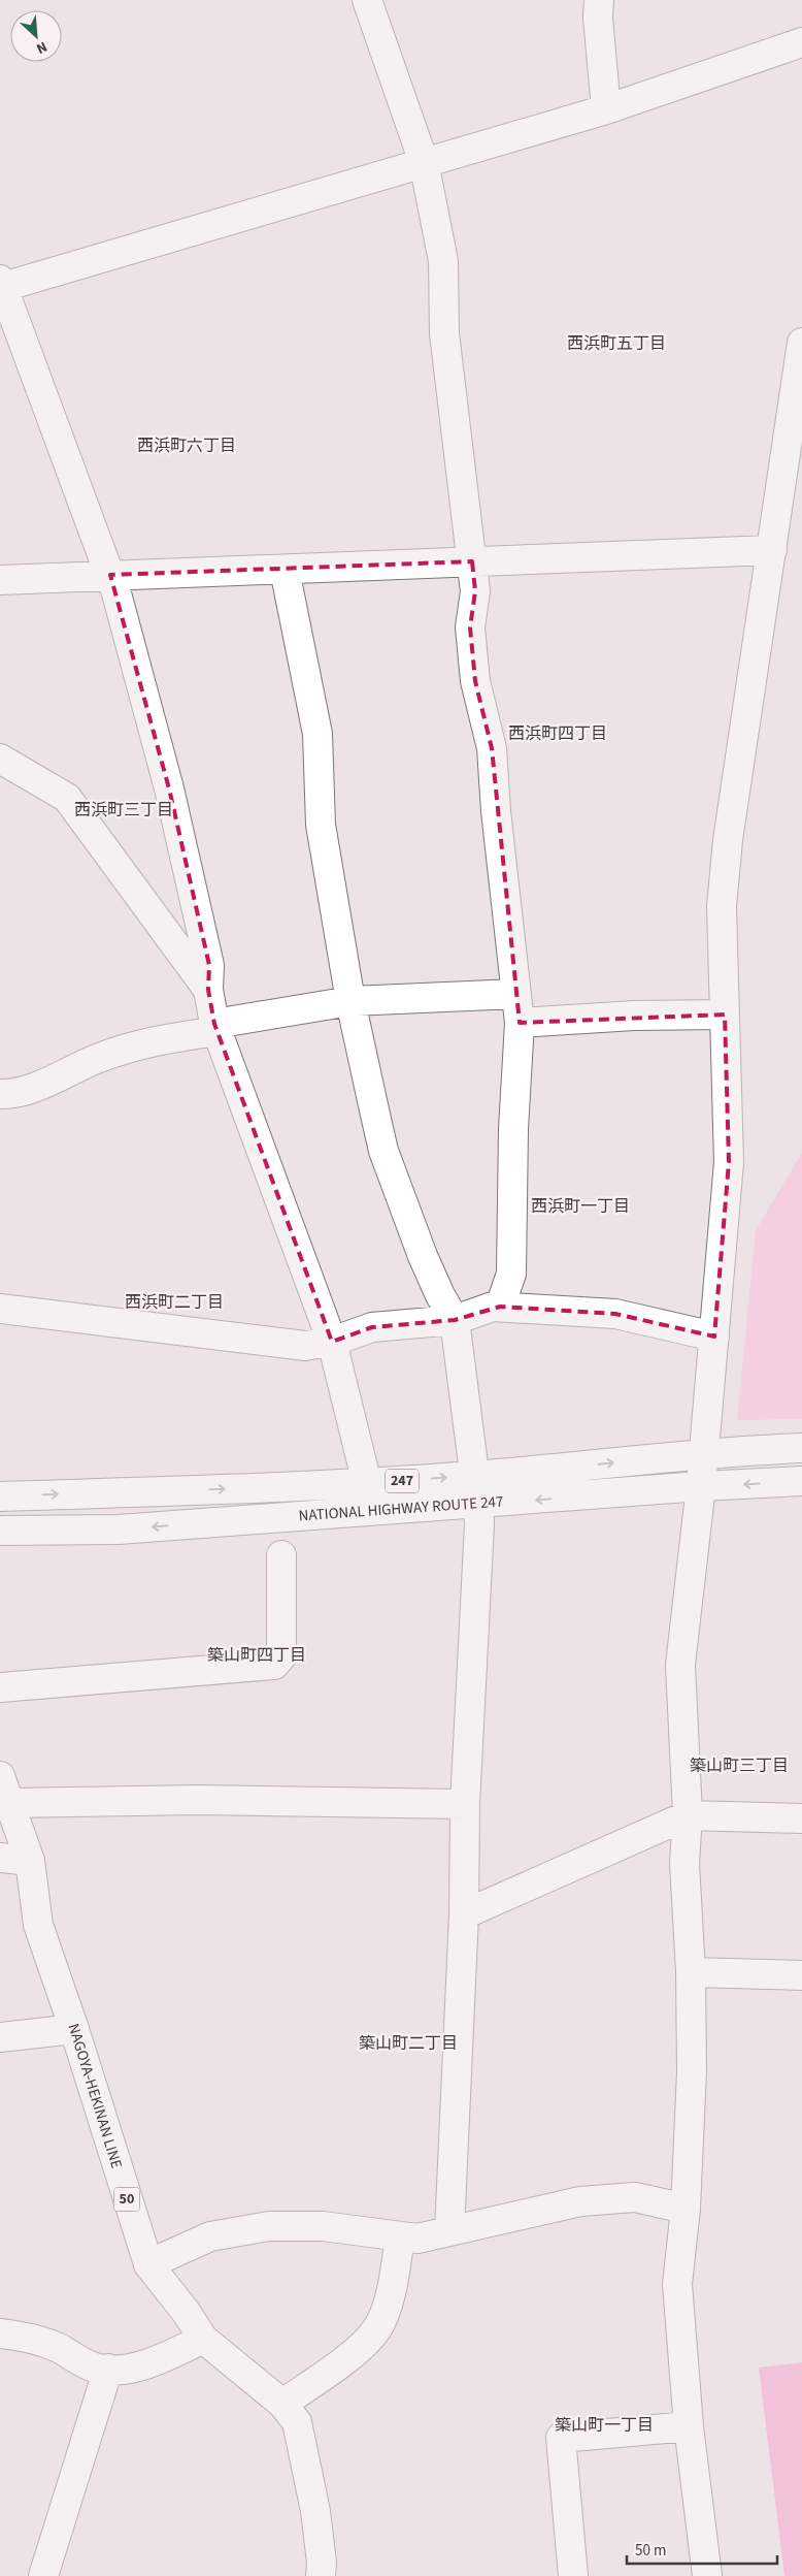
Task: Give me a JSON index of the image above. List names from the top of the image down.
{
  "streets": {
    "main road": [
      "247",
      "NATIONAL HIGHWAY ROUTE 247",
      "NAGOYA-HEKINAN LINE",
      "50"
    ]
  },
  "districts": [
    "西浜町五丁目",
    "西浜町六丁目",
    "西浜町四丁目",
    "西浜町三丁目",
    "西浜町一丁目",
    "西浜町二丁目",
    "築山町四丁目",
    "築山町三丁目",
    "築山町二丁目",
    "築山町一丁目"
  ],
  "scale_bar": "50 m",
  "north": "bottom right"
}
